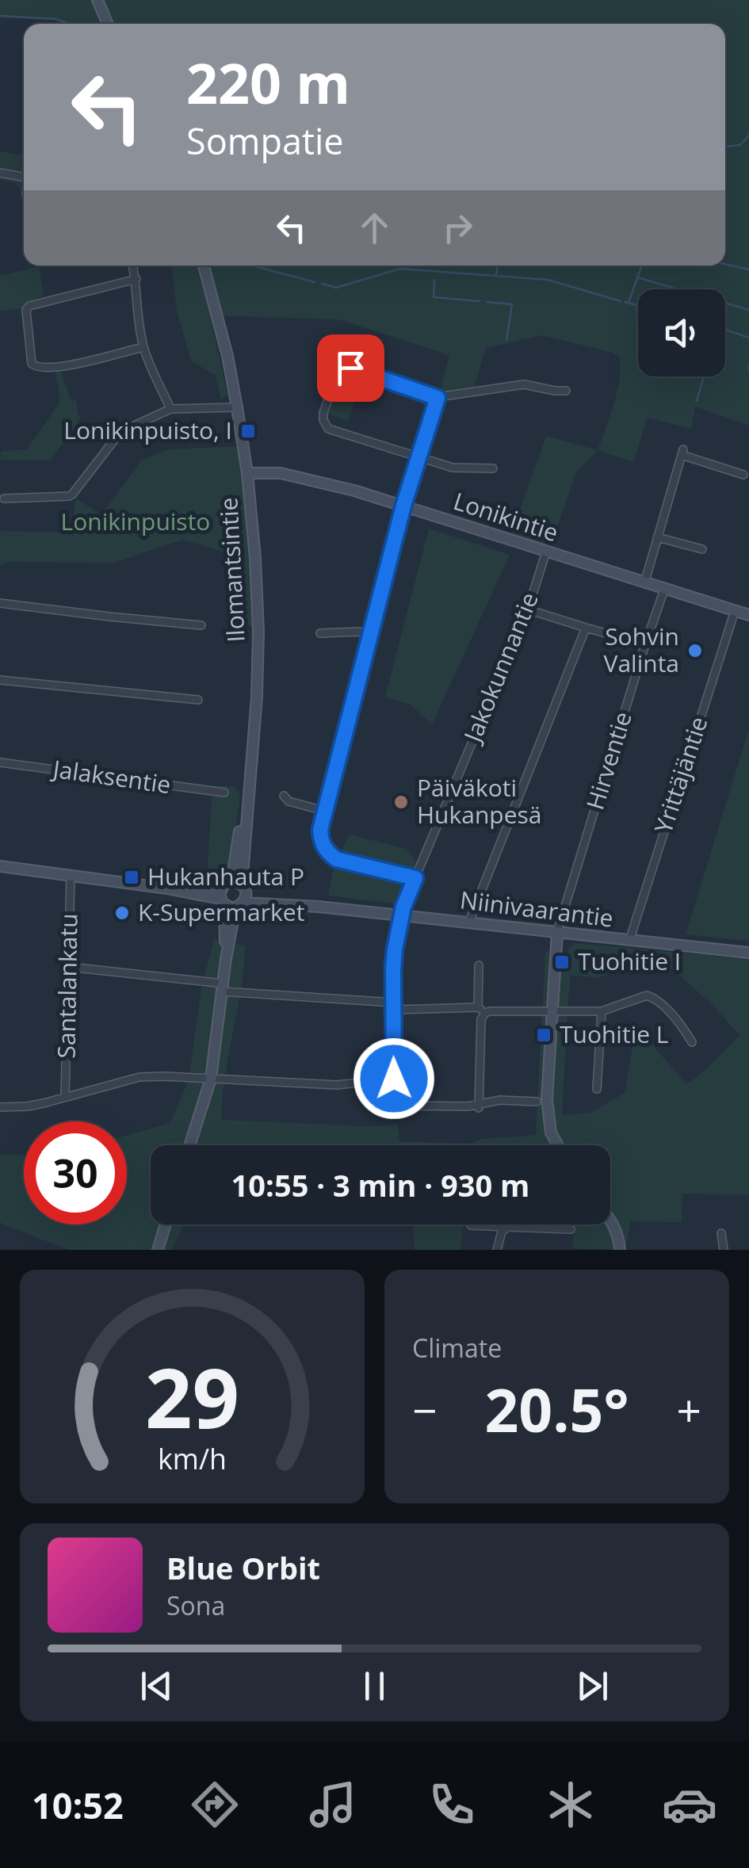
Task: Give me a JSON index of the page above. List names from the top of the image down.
{
  "streets": {
    "main road": ["Lonikintie", "Ilomantsintie", "Niinivaarantie"],
    "street": [
      "Jakokunnantie",
      "Hirventie",
      "Yrittäjäntie",
      "Jalaksentie",
      "Santalankatu"
    ]
  },
  "crossings": [
    ["Lonikintie", "Ilomantsintie"],
    ["Lonikintie", "Jakokunnantie"],
    ["Lonikintie", "Hirventie"],
    ["Lonikintie", "Yrittäjäntie"],
    ["Ilomantsintie", "Niinivaarantie"],
    ["Jakokunnantie", "Niinivaarantie"],
    ["Hirventie", "Niinivaarantie"],
    ["Yrittäjäntie", "Niinivaarantie"],
    ["Niinivaarantie", "Santalankatu"]
  ],
  "parks": ["Lonikinpuisto"],
  "places": {
    "transit": [
      "Lonikinpuisto, I",
      "Hukanhauta P",
      "Tuohitie I",
      "Tuohitie L"
    ],
    "other": ["Sohvin Valinta", "Päiväkoti Hukanpesä", "K-Supermarket"]
  },
  "page": {
    "turn": ["220 m", "Sompatie"],
    "limit": "30",
    "trip": "10:55 · 3 min · 930 m",
    "tile": "Climate",
    "heat": ["−", "20.5°", "+"],
    "song": ["Blue Orbit", "Sona"],
    "tabs": "10:52",
    "gauge": ["29", "km/h"]
  }
}
